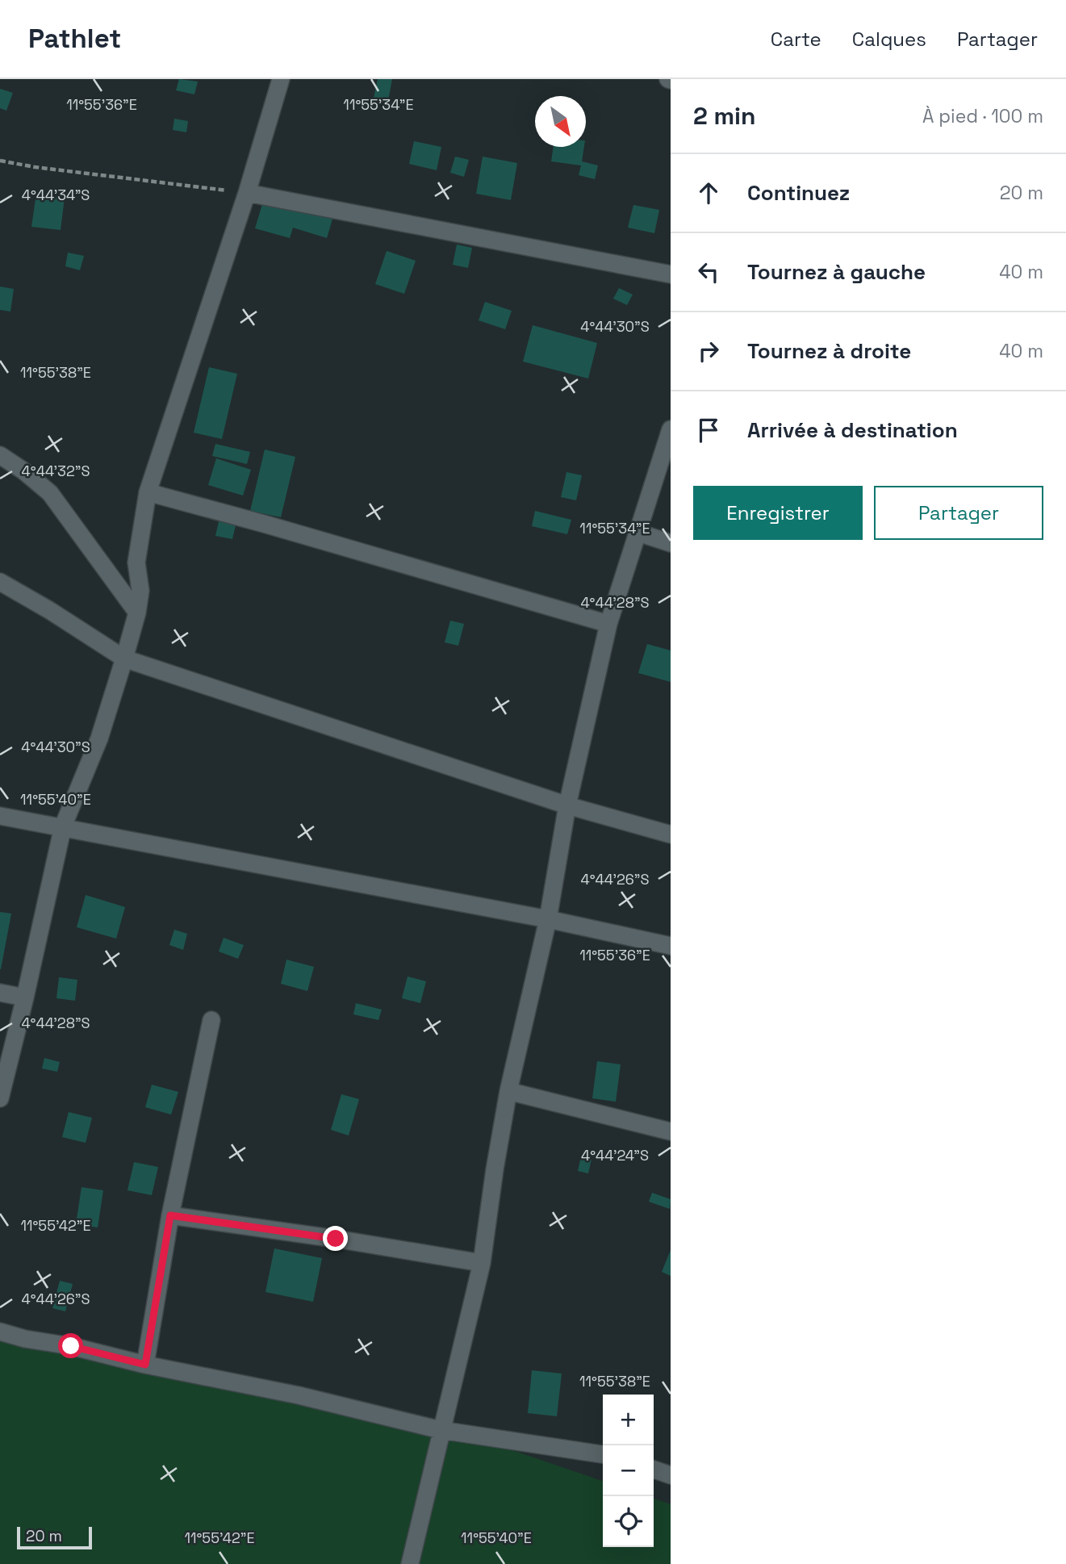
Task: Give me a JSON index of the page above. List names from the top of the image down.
{
  "scale_bar": "20 m",
  "north": "bottom right",
  "page": {
    "header": "Pathlet",
    "nav": ["Carte", "Calques", "Partager"],
    "heading": ["2 min", "À pied · 100 m"],
    "list": [
      ["Continuez", "20 m"],
      ["Tournez à gauche", "40 m"],
      ["Tournez à droite", "40 m"],
      "Arrivée à destination"
    ],
    "buttons": ["Enregistrer", "Partager"],
    "map_buttons": ["+", "−"],
    "scale": "20 m"
  },
  "coordinates": [
    "11°55'36\"E",
    "11°55'34\"E",
    "4°44'34\"S",
    "4°44'30\"S",
    "11°55'38\"E",
    "4°44'32\"S",
    "4°44'28\"S",
    "11°55'40\"E",
    "4°44'26\"S",
    "4°44'24\"S",
    "11°55'42\"E"
  ]
}
